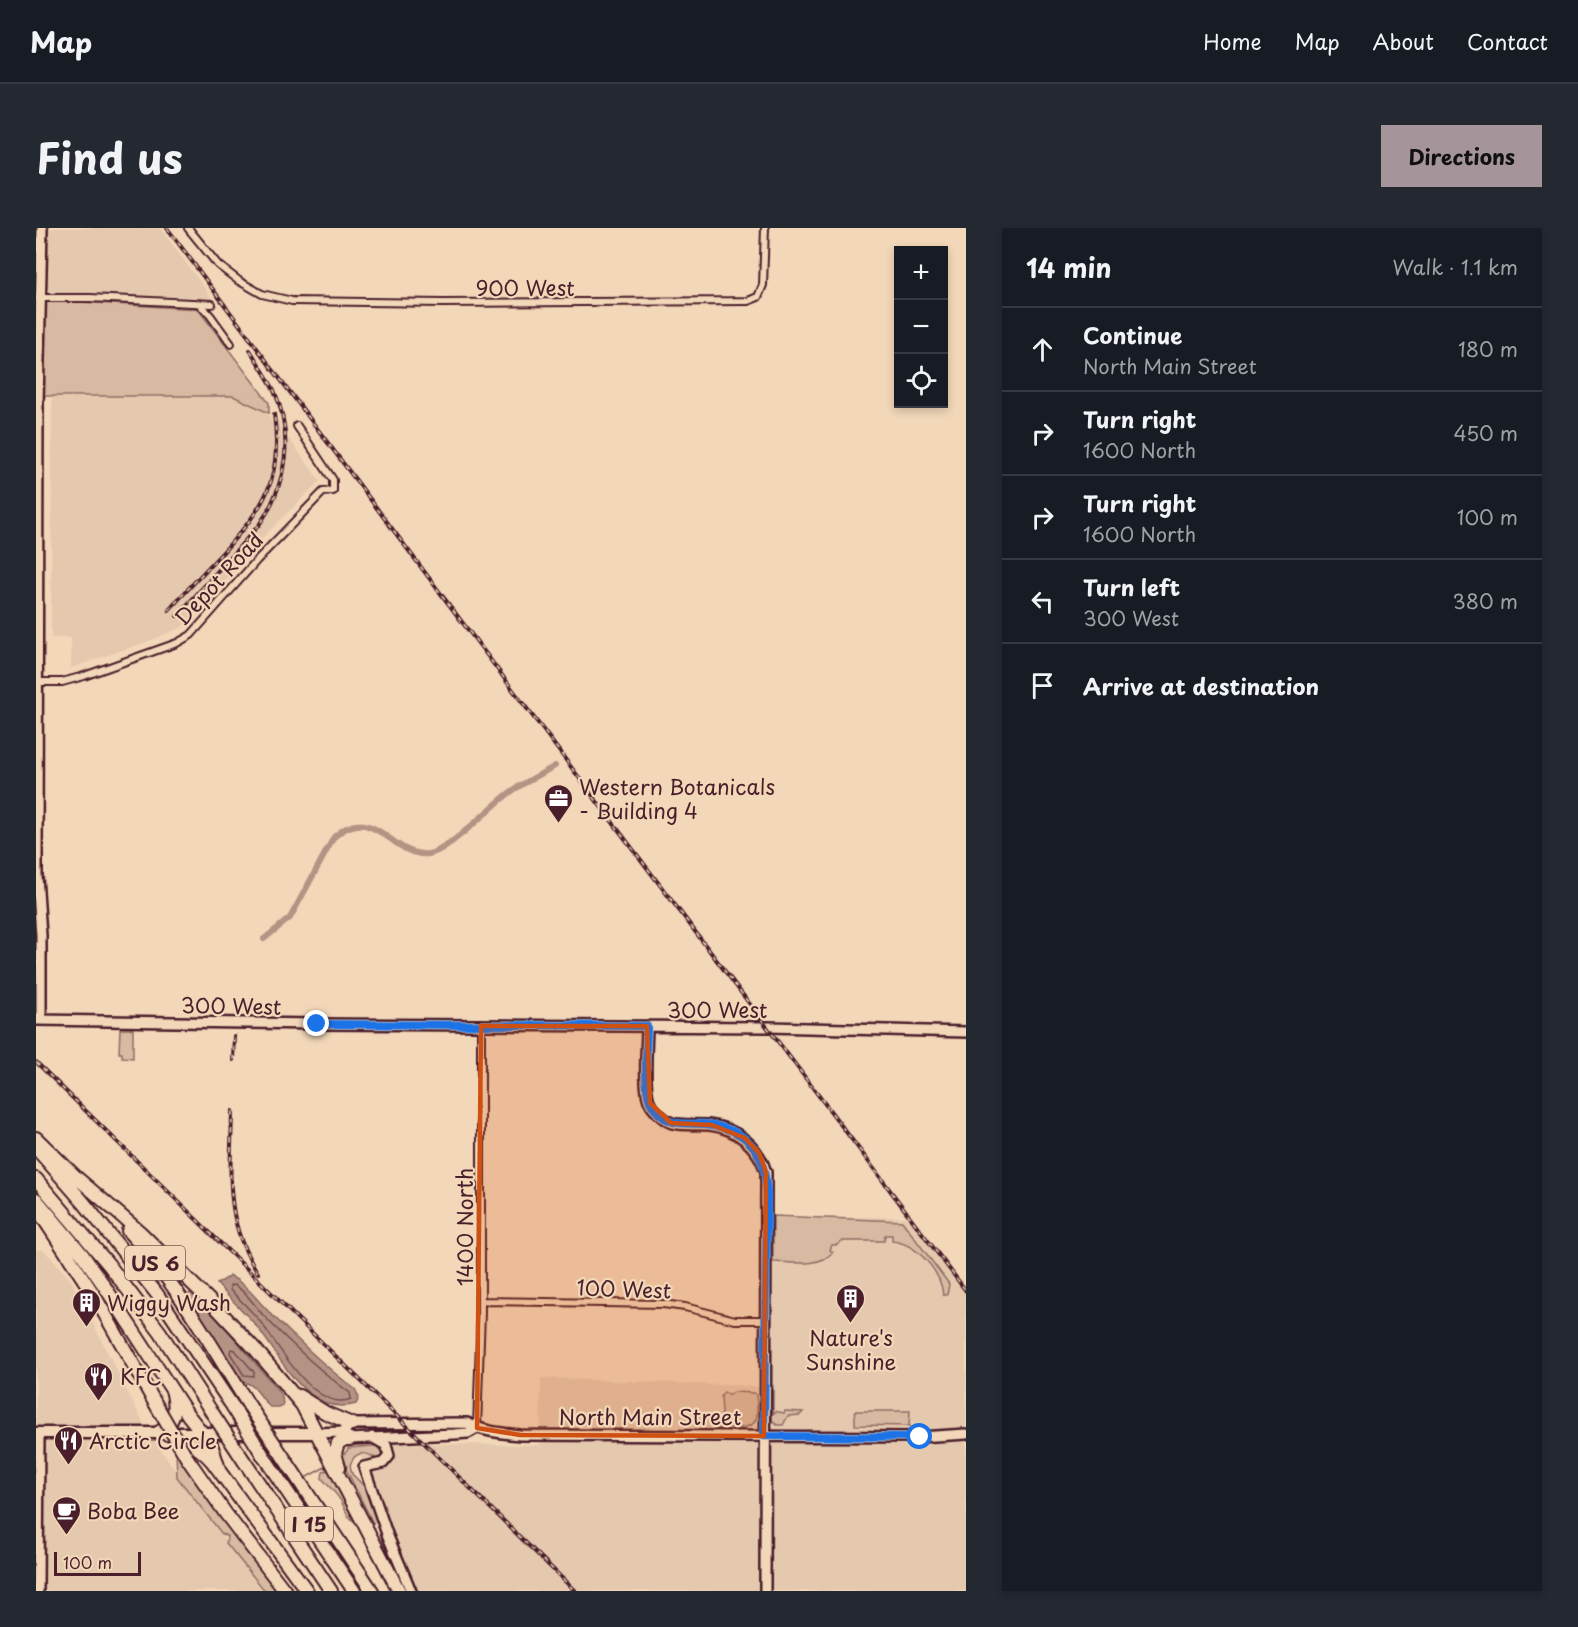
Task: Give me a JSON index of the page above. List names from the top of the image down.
{
  "streets": {
    "highway": ["US 6", "I 15"],
    "main road": ["North Main Street"],
    "street": [
      "900 West",
      "Depot Road",
      "300 West",
      "1400 North",
      "100 West"
    ]
  },
  "crossings": [
    ["300 West", "1400 North"],
    ["1400 North", "100 West"],
    ["1400 North", "North Main Street"]
  ],
  "places": {
    "office": ["Western Botanicals - Building 4"],
    "building": ["Nature's Sunshine", "Wiggy Wash"],
    "restaurant": ["KFC", "Arctic Circle"],
    "cafe": ["Boba Bee"]
  },
  "scale_bar": "100 m",
  "page": {
    "header": "Map",
    "nav": [
      "Home",
      "Map",
      "About",
      "Contact"
    ],
    "title": "Find us",
    "buttons": "Directions",
    "heading": ["14 min", "Walk · 1.1 km"],
    "map_buttons": ["+", "−"],
    "list": [
      ["Continue", "North Main Street", "180 m"],
      ["Turn right", "1600 North", "450 m"],
      ["Turn right", "1600 North", "100 m"],
      ["Turn left", "300 West", "380 m"],
      "Arrive at destination"
    ],
    "scale": "100 m"
  }
}
